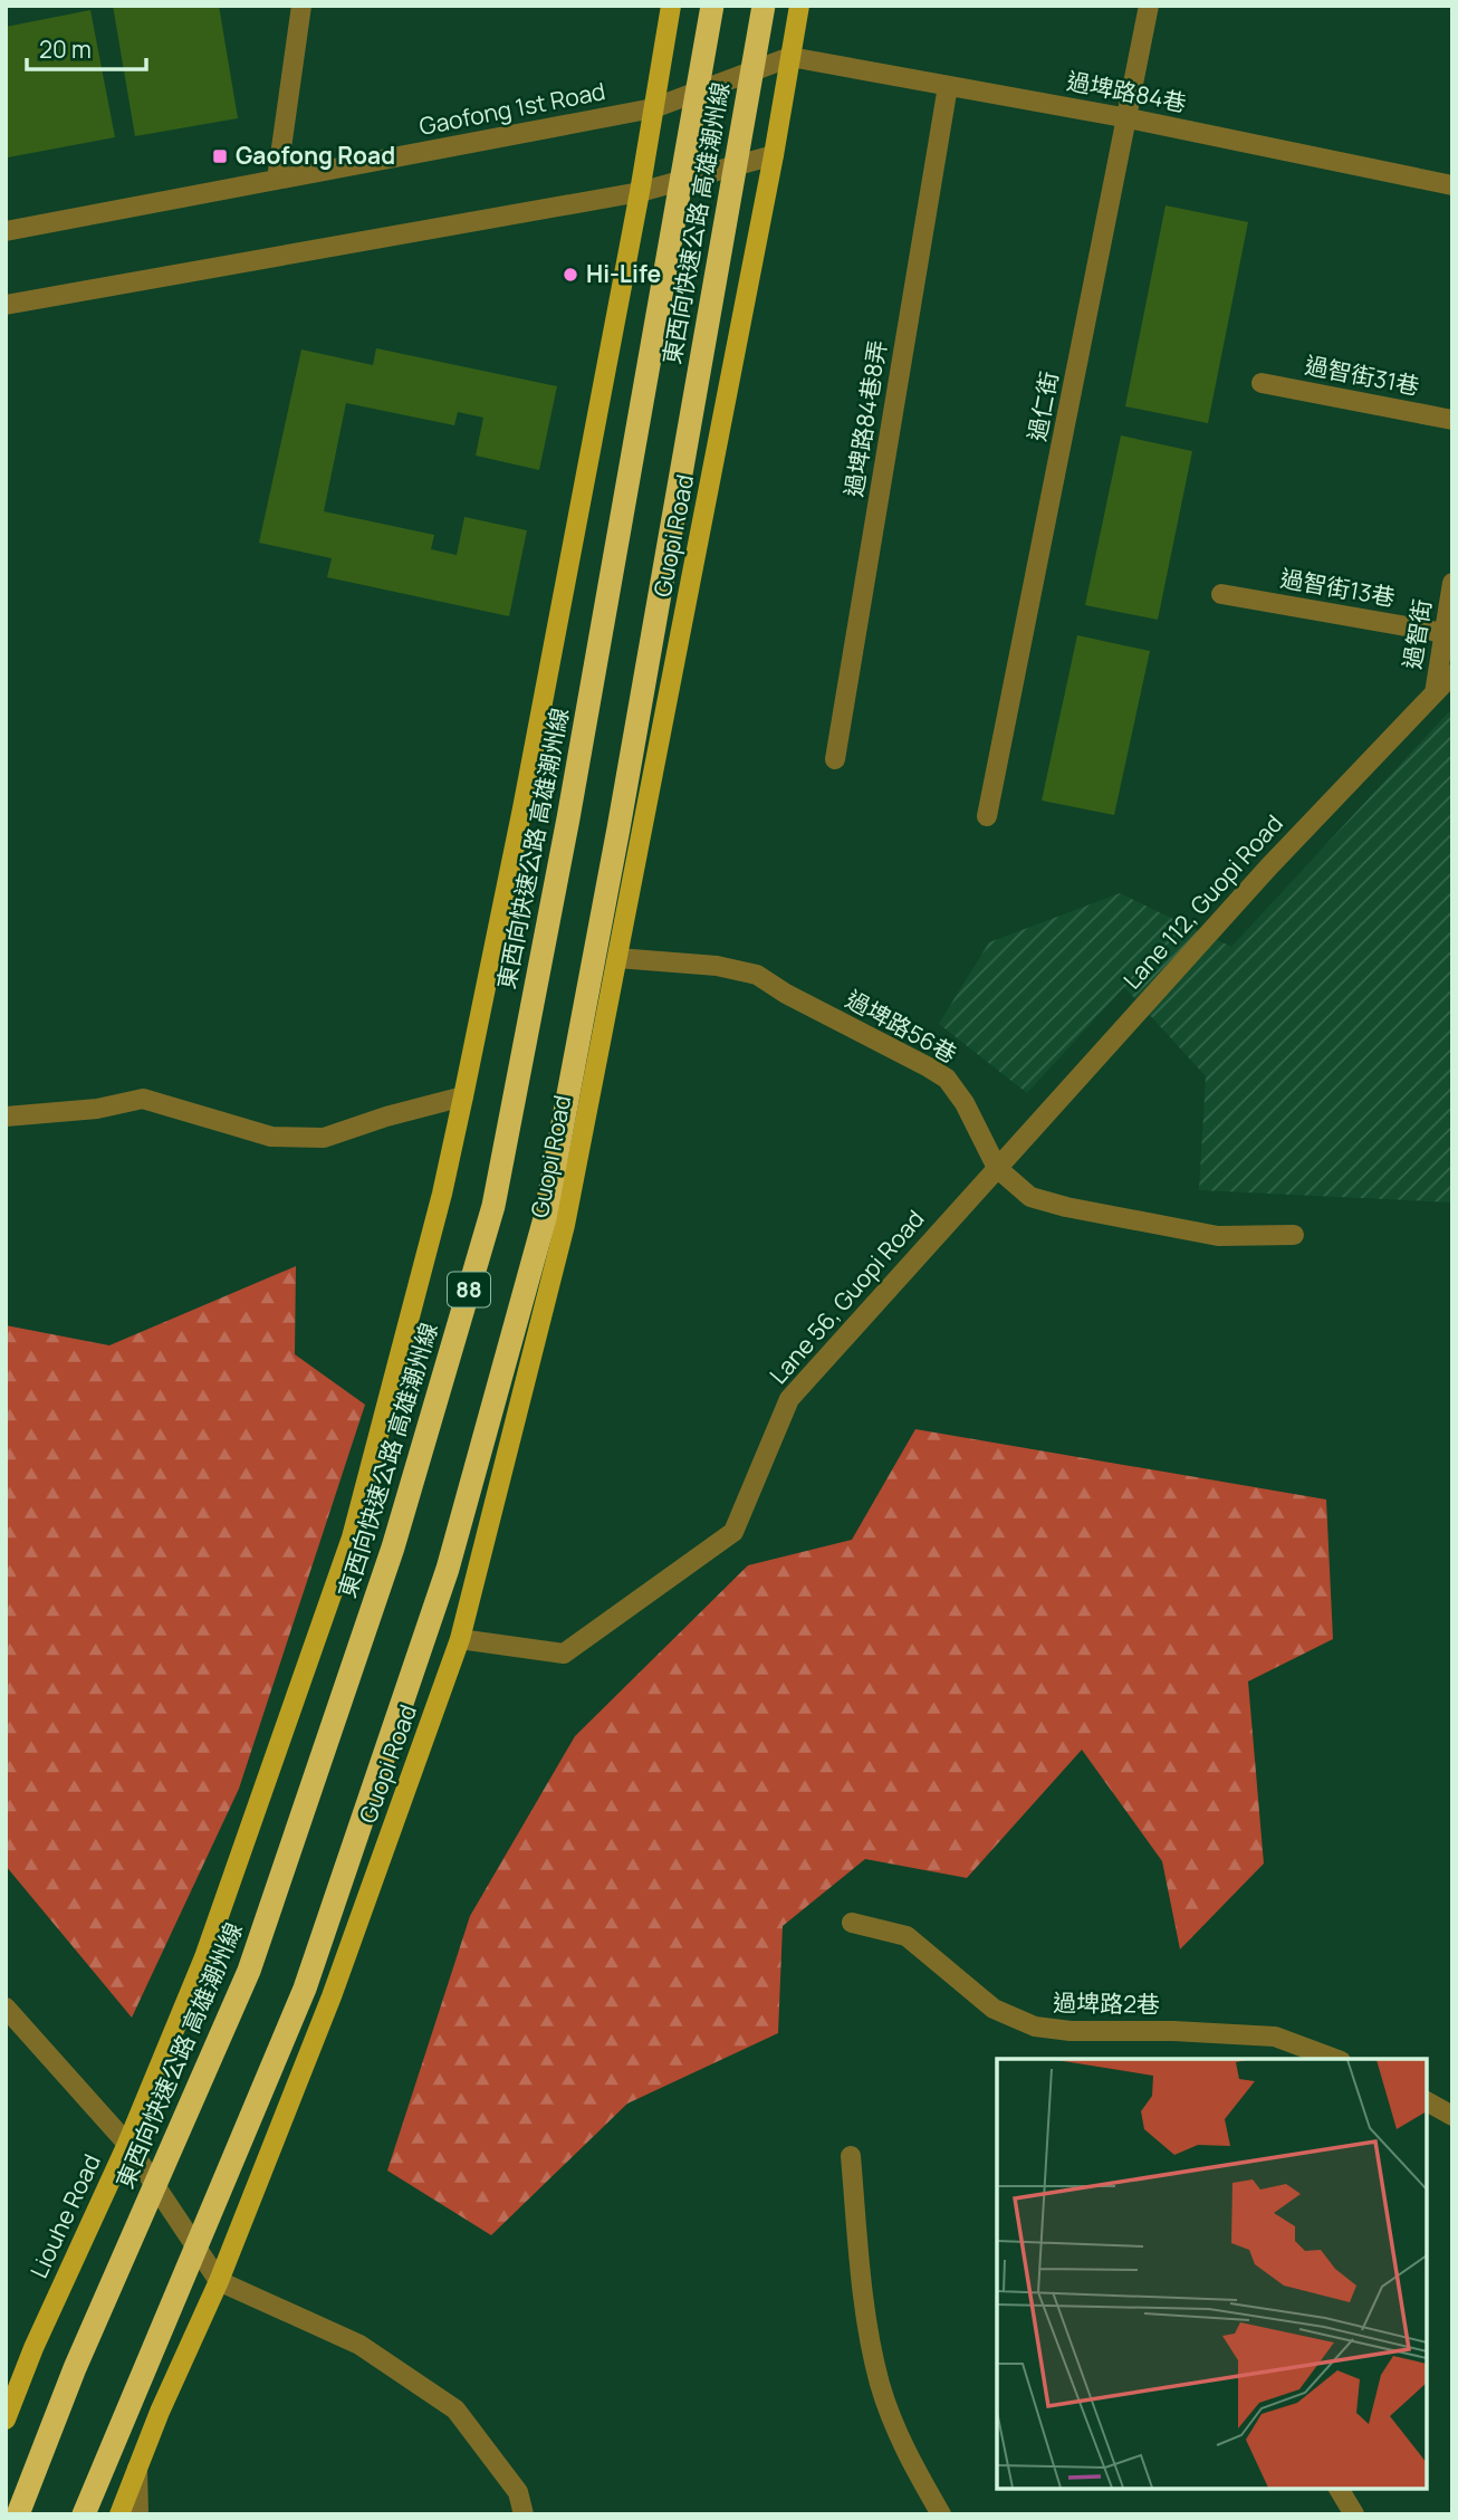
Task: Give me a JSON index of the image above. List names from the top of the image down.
{
  "streets": {
    "highway": ["東西向快速公路 高雄潮州線", "88"],
    "main road": ["Guopi Road", "Liouhe Road"],
    "street": [
      "過埤路84巷",
      "Gaofong 1st Road",
      "過智街31巷",
      "過仁街",
      "過埤路84巷8弄",
      "過智街13巷",
      "過智街",
      "Lane 112, Guopi Road",
      "過埤路56巷",
      "Lane 56, Guopi Road",
      "過埤路2巷"
    ]
  },
  "crossings": [
    ["過埤路84巷", "Gaofong 1st Road"],
    ["過埤路84巷", "過仁街"],
    ["過埤路84巷", "過埤路84巷8弄"],
    ["過埤路84巷", "Guopi Road"],
    ["Gaofong 1st Road", "Guopi Road"],
    ["Guopi Road", "過埤路56巷"],
    ["Guopi Road", "Lane 56, Guopi Road"],
    ["Guopi Road", "Liouhe Road"],
    ["過智街13巷", "過智街"],
    ["過智街", "Lane 112, Guopi Road"],
    ["Lane 112, Guopi Road", "過埤路56巷"],
    ["Lane 112, Guopi Road", "Lane 56, Guopi Road"],
    ["過埤路56巷", "Lane 56, Guopi Road"]
  ],
  "places": {
    "transit": ["Gaofong Road"],
    "other": ["Hi-Life"]
  },
  "scale_bar": "20 m"
}
